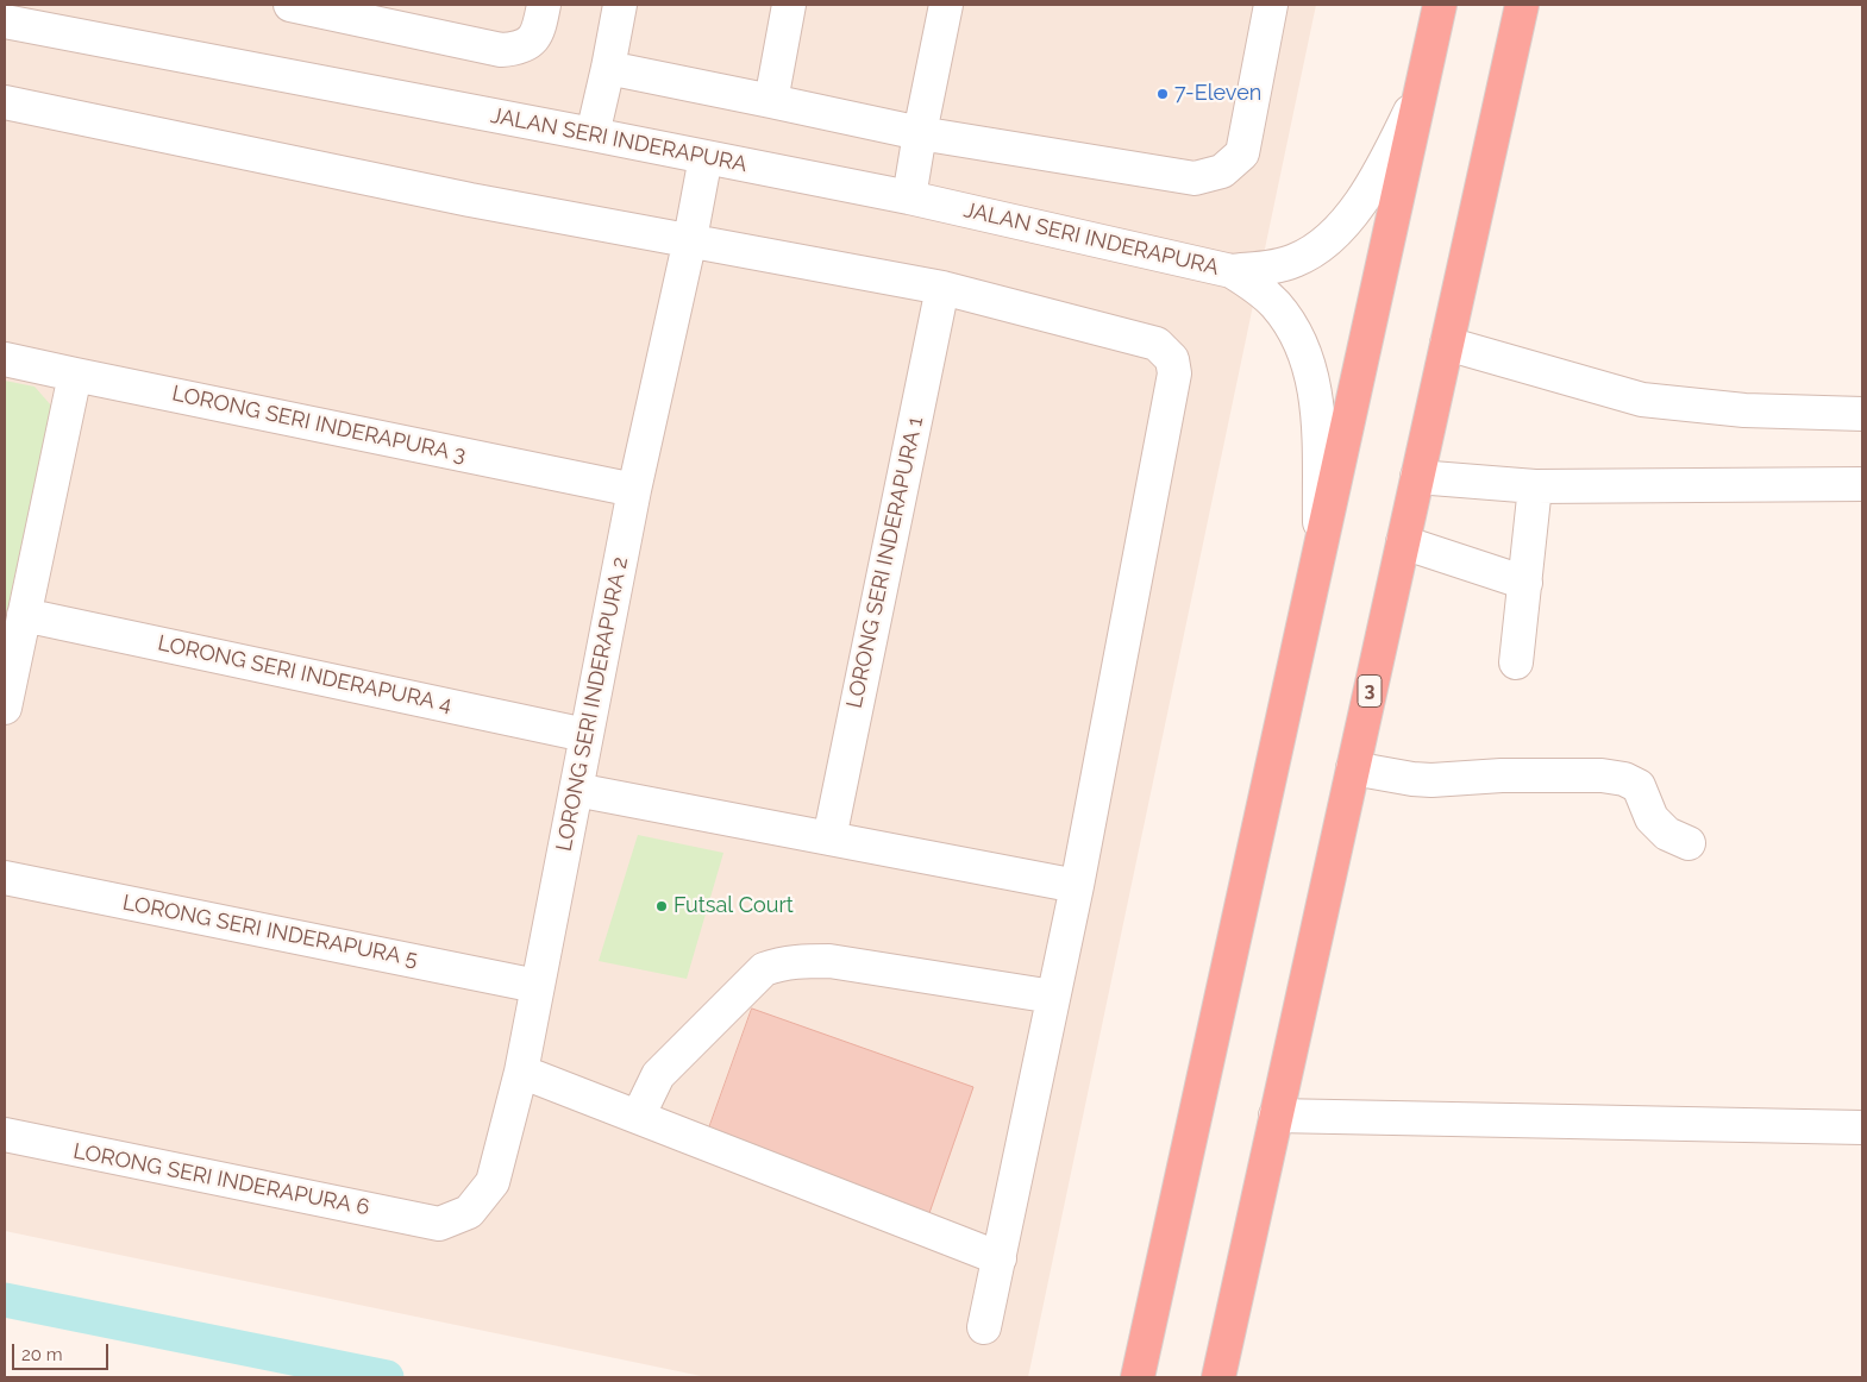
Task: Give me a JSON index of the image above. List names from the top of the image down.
{
  "streets": {
    "highway": ["3"],
    "street": [
      "JALAN SERI INDERAPURA",
      "LORONG SERI INDERAPURA 3",
      "LORONG SERI INDERAPURA 1",
      "LORONG SERI INDERAPURA 4",
      "LORONG SERI INDERAPURA 2",
      "LORONG SERI INDERAPURA 5",
      "LORONG SERI INDERAPURA 6"
    ]
  },
  "crossings": [
    ["JALAN SERI INDERAPURA", "LORONG SERI INDERAPURA 2"],
    ["LORONG SERI INDERAPURA 3", "LORONG SERI INDERAPURA 2"],
    ["LORONG SERI INDERAPURA 4", "LORONG SERI INDERAPURA 2"],
    ["LORONG SERI INDERAPURA 2", "LORONG SERI INDERAPURA 5"],
    ["LORONG SERI INDERAPURA 2", "LORONG SERI INDERAPURA 6"]
  ],
  "places": ["7-Eleven", "Futsal Court"],
  "scale_bar": "20 m"
}
